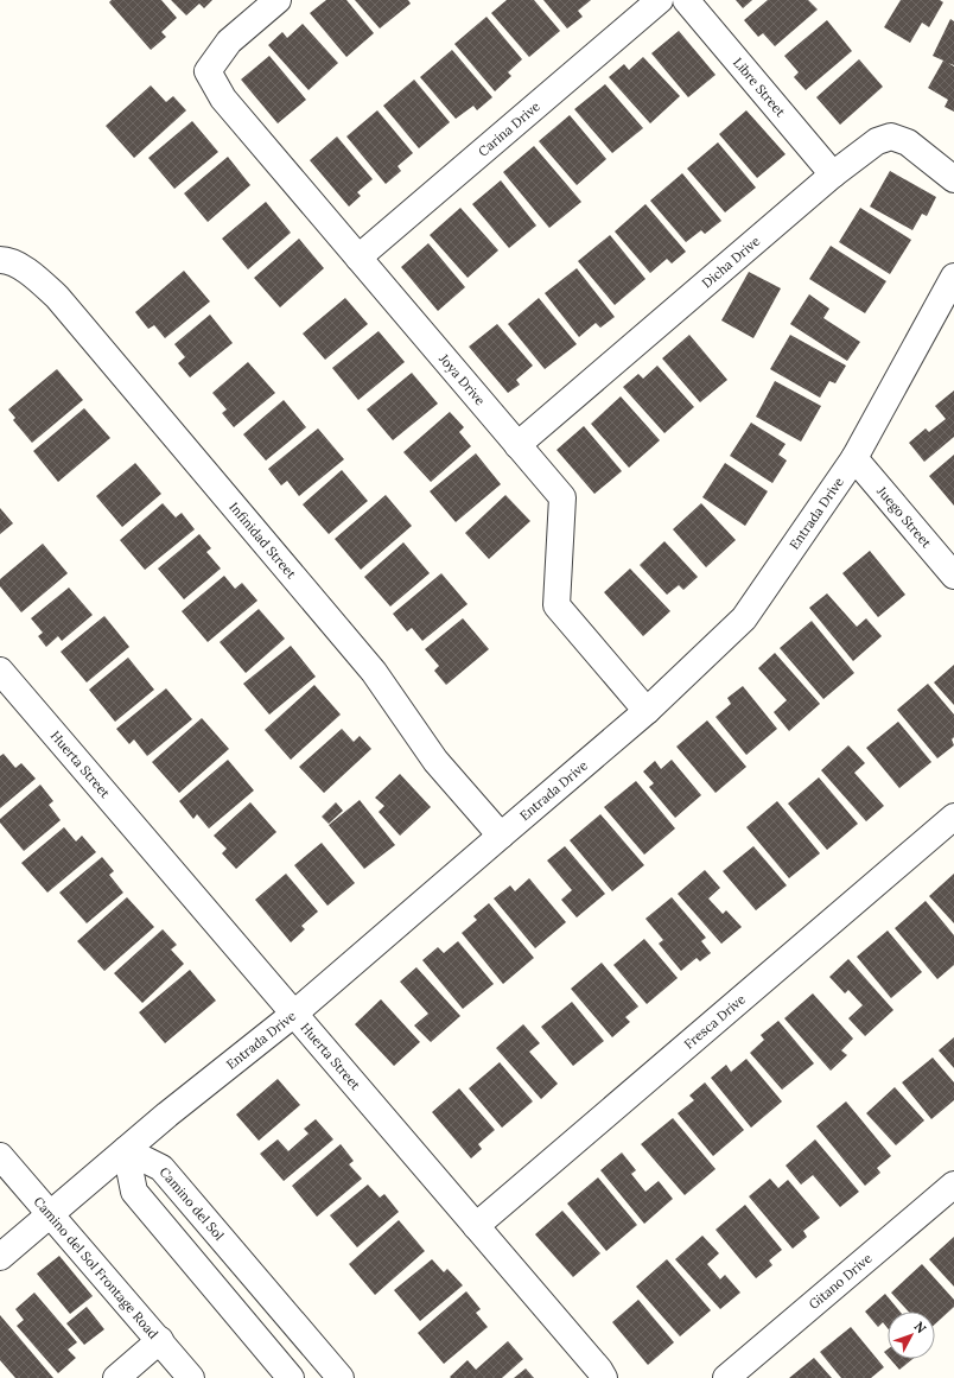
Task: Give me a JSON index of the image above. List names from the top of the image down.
{
  "streets": {
    "street": [
      "Libre Street",
      "Carina Drive",
      "Dicha Drive",
      "Joya Drive",
      "Entrada Drive",
      "Juego Street",
      "Infinidad Street",
      "Huerta Street",
      "Fresca Drive",
      "Camino del Sol",
      "Camino del Sol Frontage Road",
      "Gitano Drive"
    ]
  },
  "crossings": [
    ["Libre Street", "Dicha Drive"],
    ["Carina Drive", "Joya Drive"],
    ["Dicha Drive", "Joya Drive"],
    ["Joya Drive", "Entrada Drive"],
    ["Entrada Drive", "Juego Street"],
    ["Entrada Drive", "Infinidad Street"],
    ["Entrada Drive", "Huerta Street"],
    ["Entrada Drive", "Camino del Sol"],
    ["Entrada Drive", "Camino del Sol Frontage Road"],
    ["Huerta Street", "Fresca Drive"]
  ],
  "north": "top right"
}
